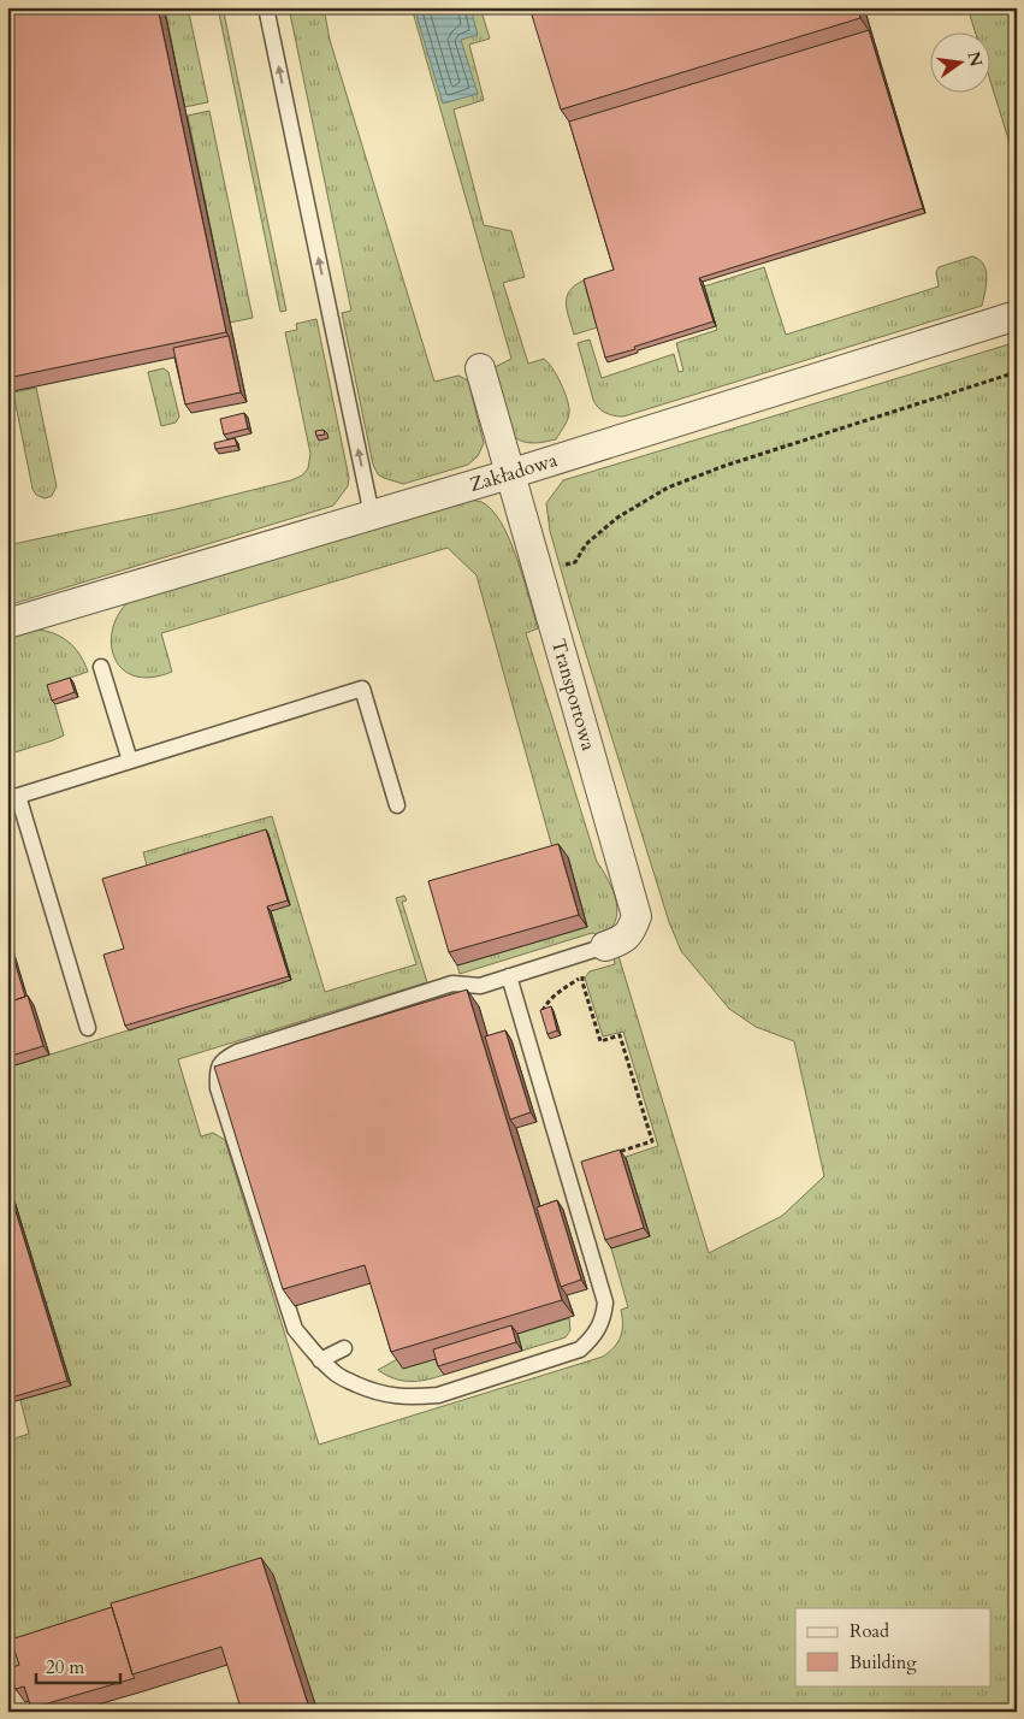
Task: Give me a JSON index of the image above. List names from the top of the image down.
{
  "streets": {
    "street": ["Zakładowa", "Transportowa"]
  },
  "crossings": [
    ["Zakładowa", "Transportowa"]
  ],
  "legend": ["Road", "Building"],
  "scale_bar": "20 m",
  "north": "right"
}
